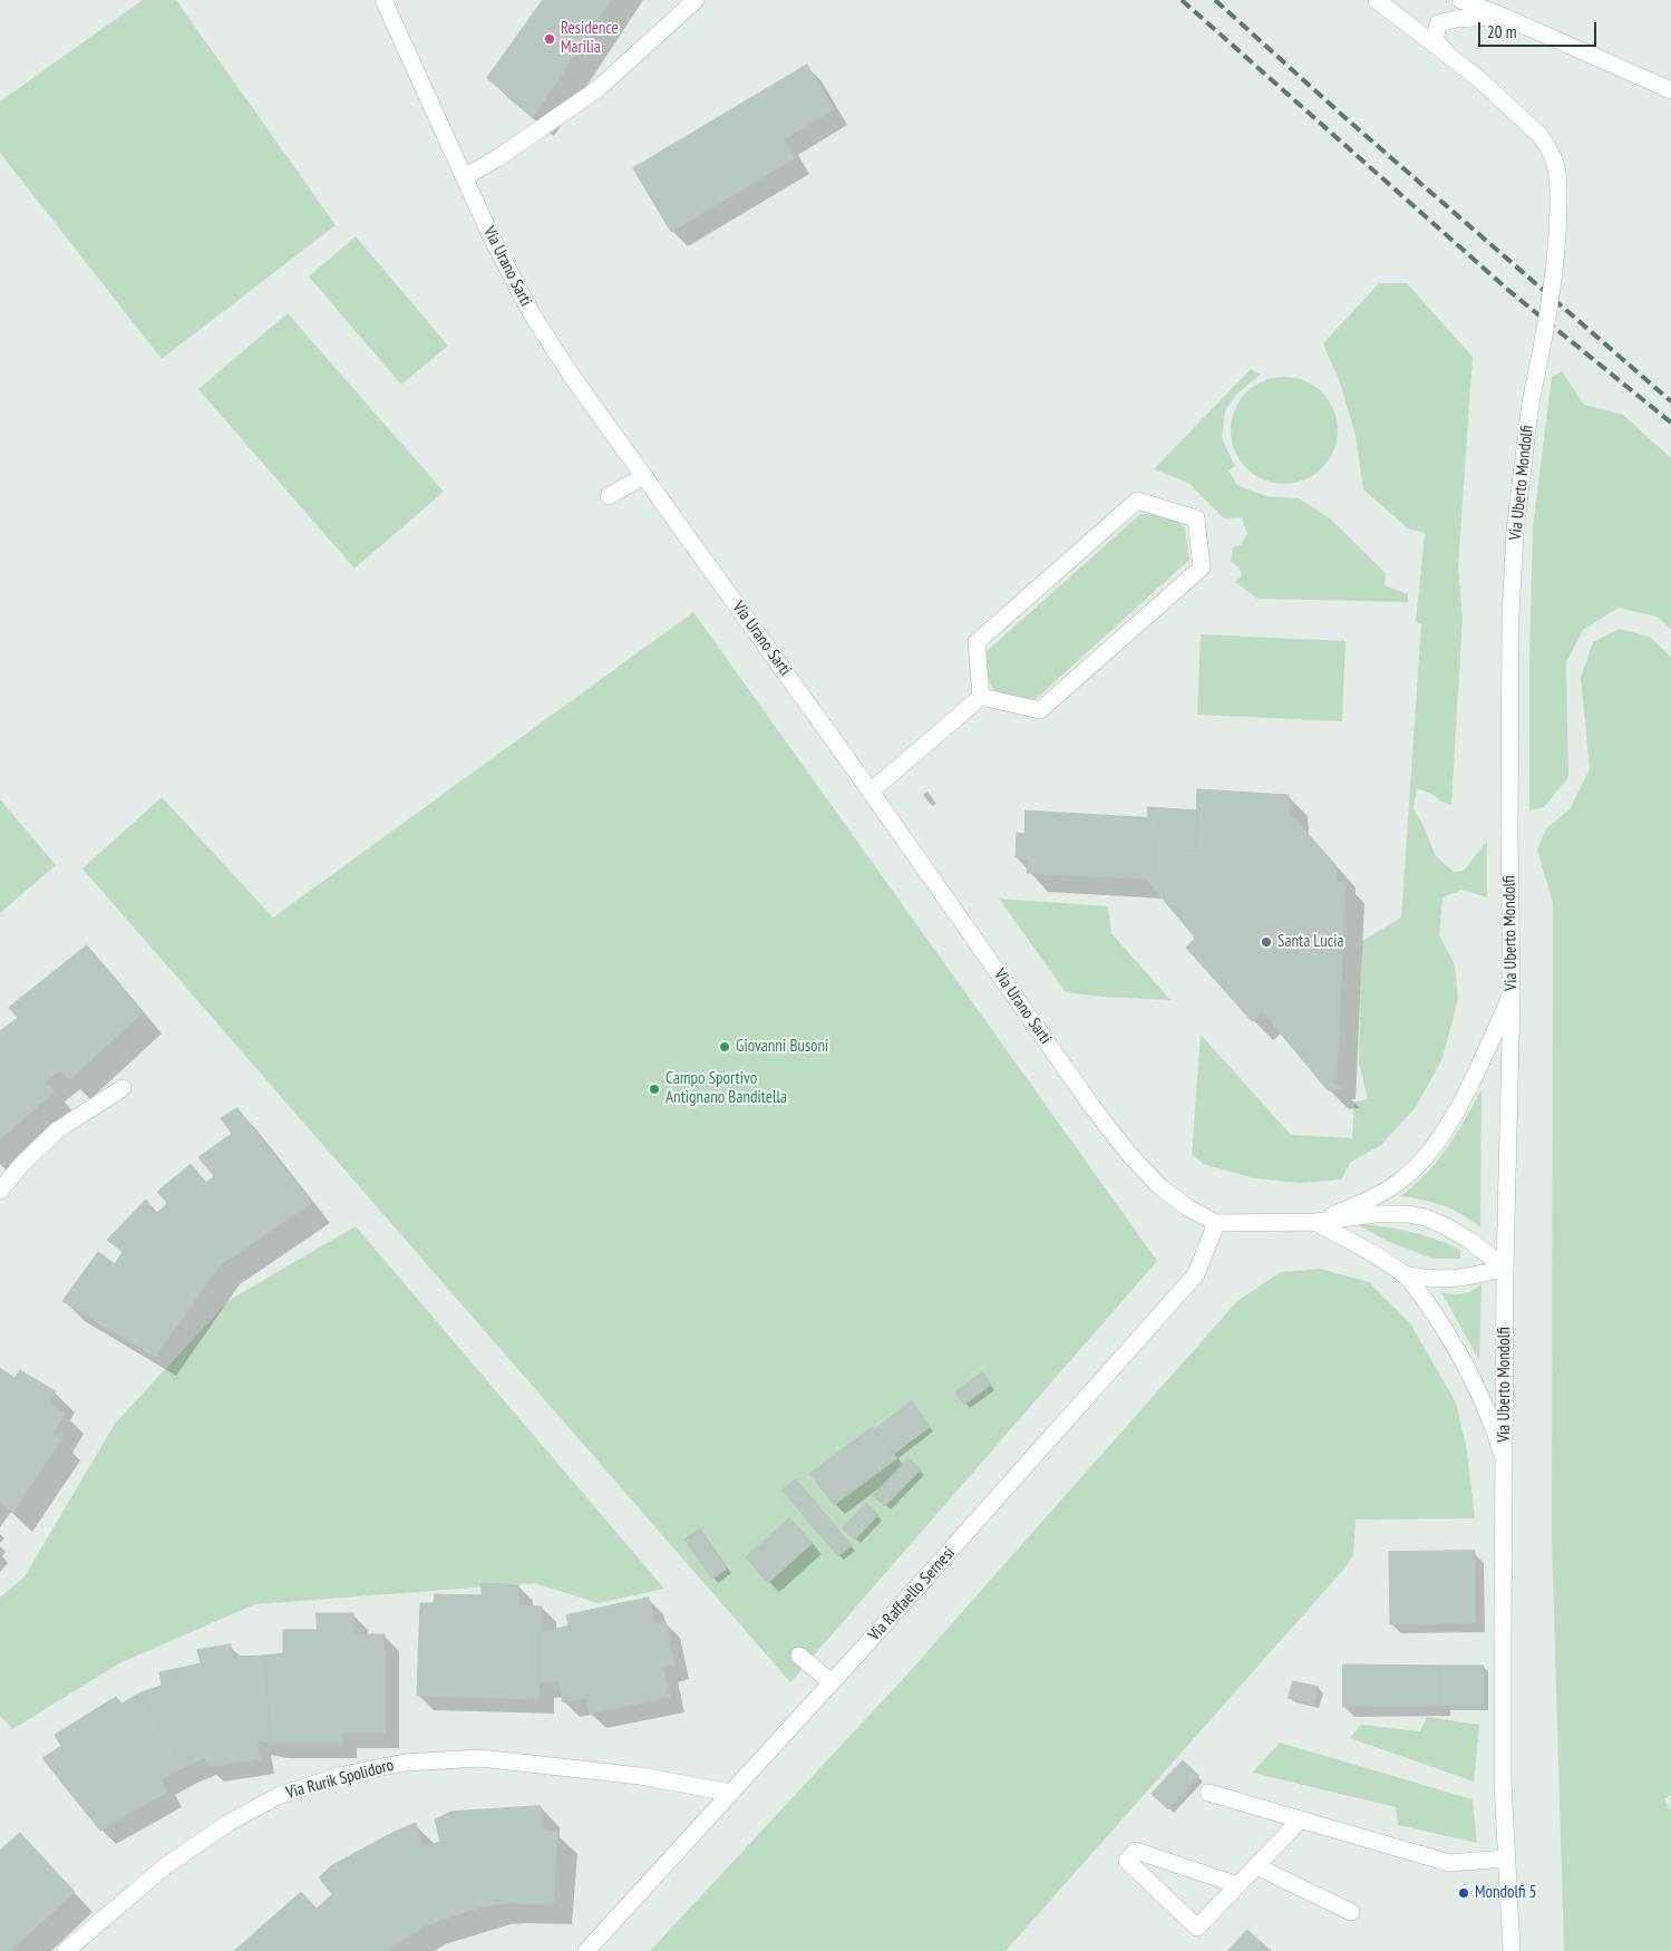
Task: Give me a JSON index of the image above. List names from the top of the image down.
{
  "streets": {
    "street": [
      "Via Urano Sarti",
      "Via Uberto Mondolfi",
      "Via Raffaello Sernesi",
      "Via Rurik Spolidoro"
    ]
  },
  "crossings": [
    ["Via Urano Sarti", "Via Raffaello Sernesi"],
    ["Via Raffaello Sernesi", "Via Rurik Spolidoro"]
  ],
  "places": [
    "Residence Marilia",
    "Santa Lucia",
    "Giovanni Busoni",
    "Campo Sportivo Antignano Banditella",
    "Mondolfi 5"
  ],
  "scale_bar": "20 m"
}
